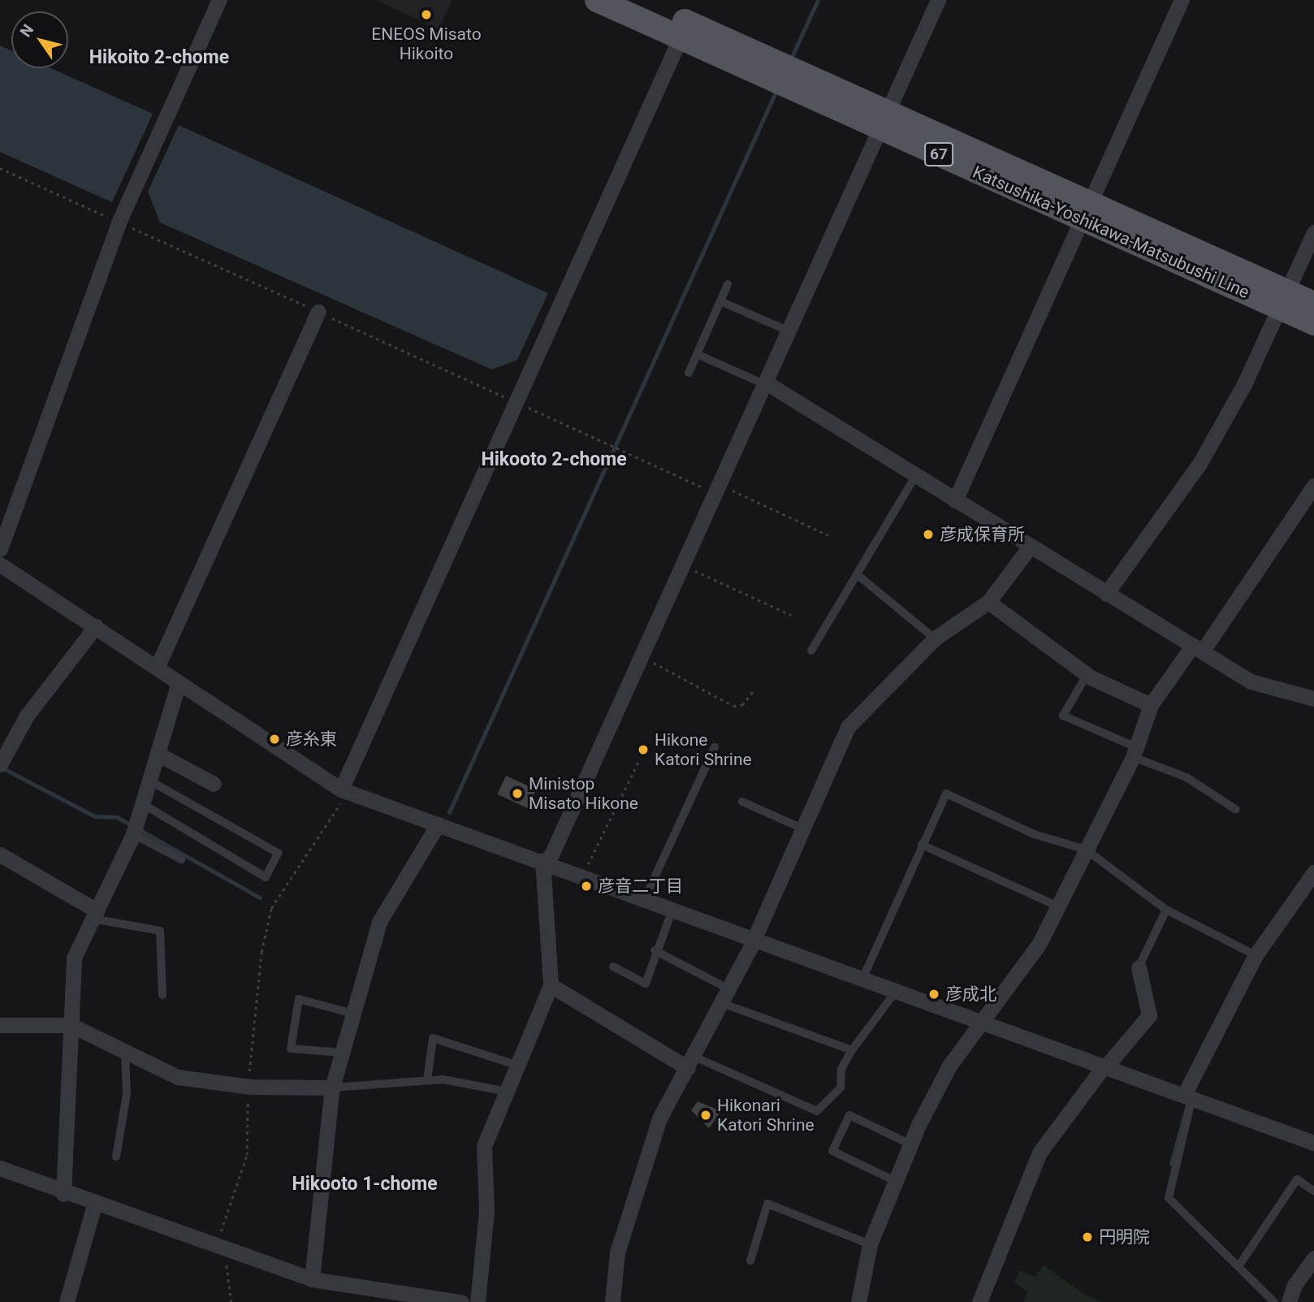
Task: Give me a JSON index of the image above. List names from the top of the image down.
{
  "streets": {
    "main road": ["67", "Katsushika-Yoshikawa-Matsubushi Line"]
  },
  "districts": ["Hikoito 2-chome", "Hikooto 2-chome", "Hikooto 1-chome"],
  "places": [
    "ENEOS Misato Hikoito",
    "彦成保育所",
    "彦糸東",
    "Hikone Katori Shrine",
    "Ministop Misato Hikone",
    "彦音二丁目",
    "彦成北",
    "Hikonari Katori Shrine",
    "円明院"
  ],
  "north": "top left"
}
